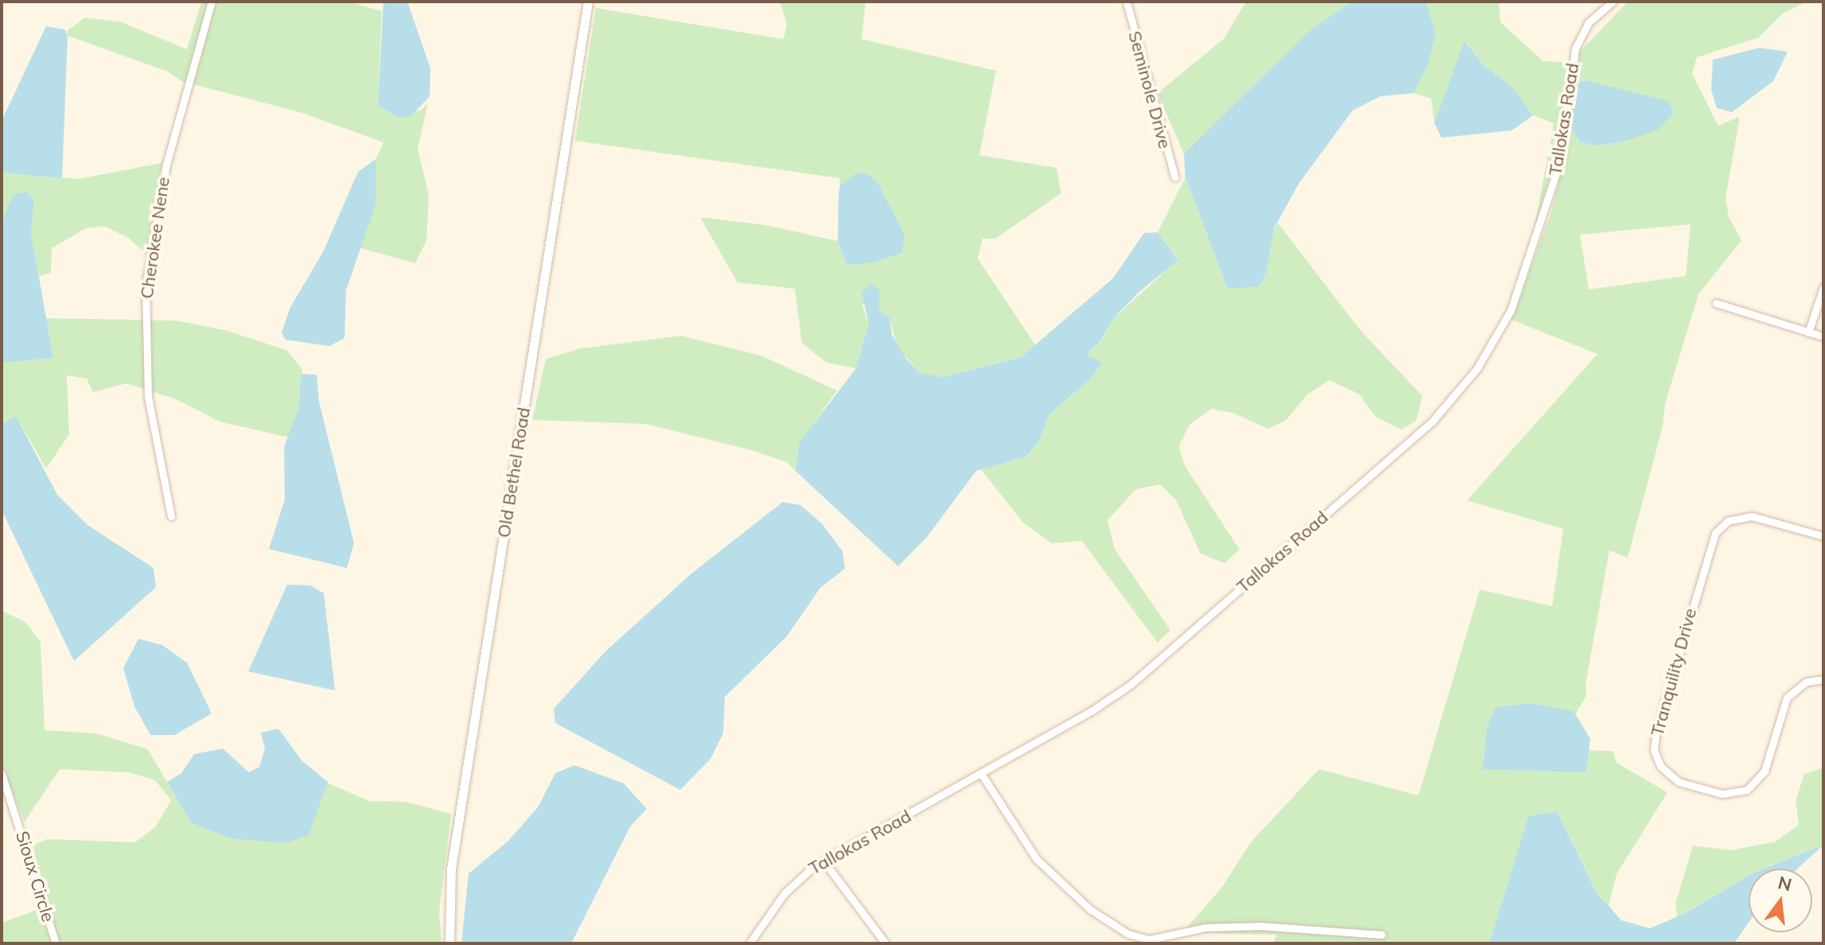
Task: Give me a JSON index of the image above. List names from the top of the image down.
{
  "streets": {
    "street": [
      "Seminole Drive",
      "Tallokas Road",
      "Cherokee Nene",
      "Old Bethel Road",
      "Tranquility Drive",
      "Sioux Circle"
    ]
  },
  "north": "top"
}
